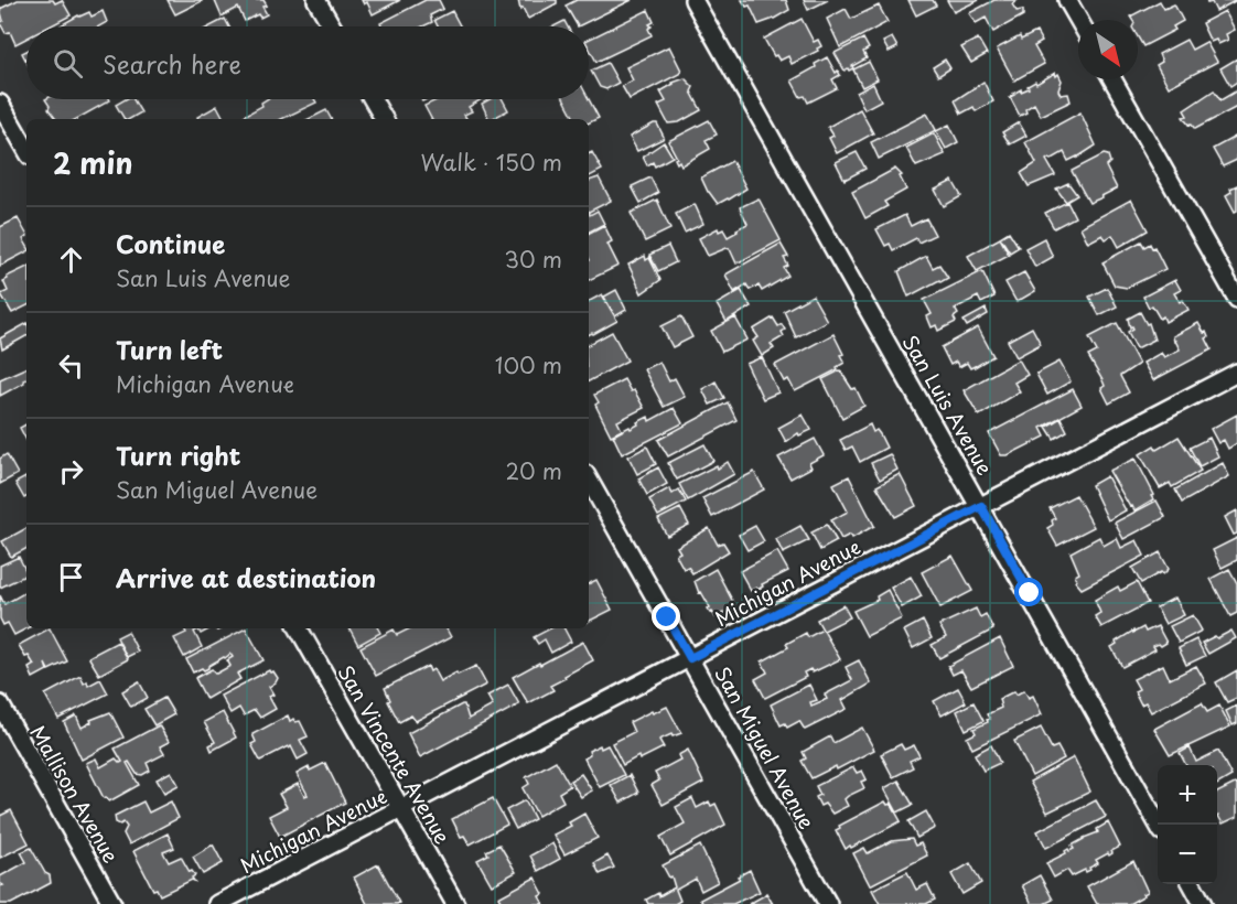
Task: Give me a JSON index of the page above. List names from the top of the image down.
{
  "streets": {
    "street": [
      "San Luis Avenue",
      "Michigan Avenue",
      "San Miguel Avenue",
      "San Vincente Avenue",
      "Mallison Avenue"
    ]
  },
  "crossings": [
    ["San Luis Avenue", "Michigan Avenue"],
    ["Michigan Avenue", "San Miguel Avenue"],
    ["Michigan Avenue", "San Vincente Avenue"]
  ],
  "north": "bottom right",
  "page": {
    "search": "Search here",
    "heading": ["2 min", "Walk · 150 m"],
    "list": [
      ["Continue", "San Luis Avenue", "30 m"],
      ["Turn left", "Michigan Avenue", "100 m"],
      ["Turn right", "San Miguel Avenue", "20 m"],
      "Arrive at destination"
    ],
    "map_buttons": ["+", "−"]
  }
}
